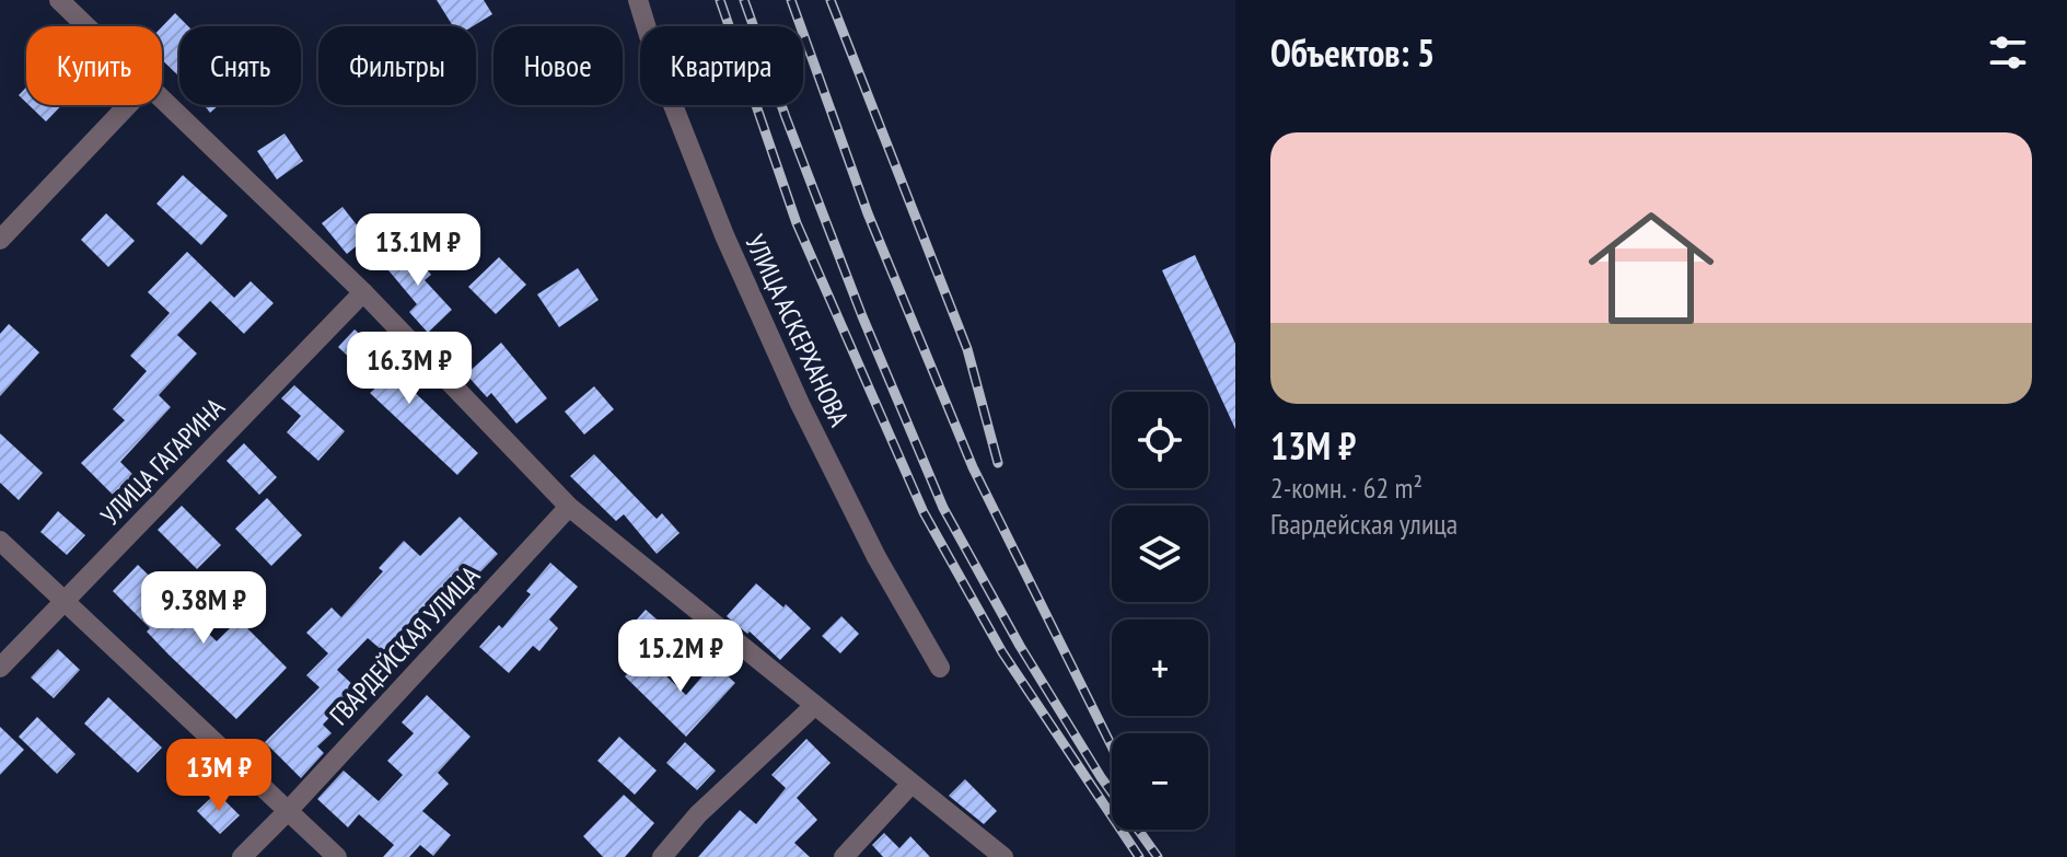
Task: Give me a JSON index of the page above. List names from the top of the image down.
{
  "streets": {
    "street": ["УЛИЦА АСКЕРХАНОВА", "УЛИЦА ГАГАРИНА", "ГВАРДЕЙСКАЯ УЛИЦА"]
  },
  "page": {
    "heading": "Объектов: 5",
    "chip": [
      "Купить",
      "Снять",
      "Фильтры",
      "Новое",
      "Квартира"
    ],
    "list": [
      {
        "name": "13M ₽",
        "note": "2-комн. · 62 m² · Гвардейская улица"
      }
    ],
    "price": [
      "13.1M ₽",
      "16.3M ₽",
      "9.38M ₽",
      "15.2M ₽",
      "13M ₽"
    ],
    "map_buttons": ["+", "−"]
  }
}
